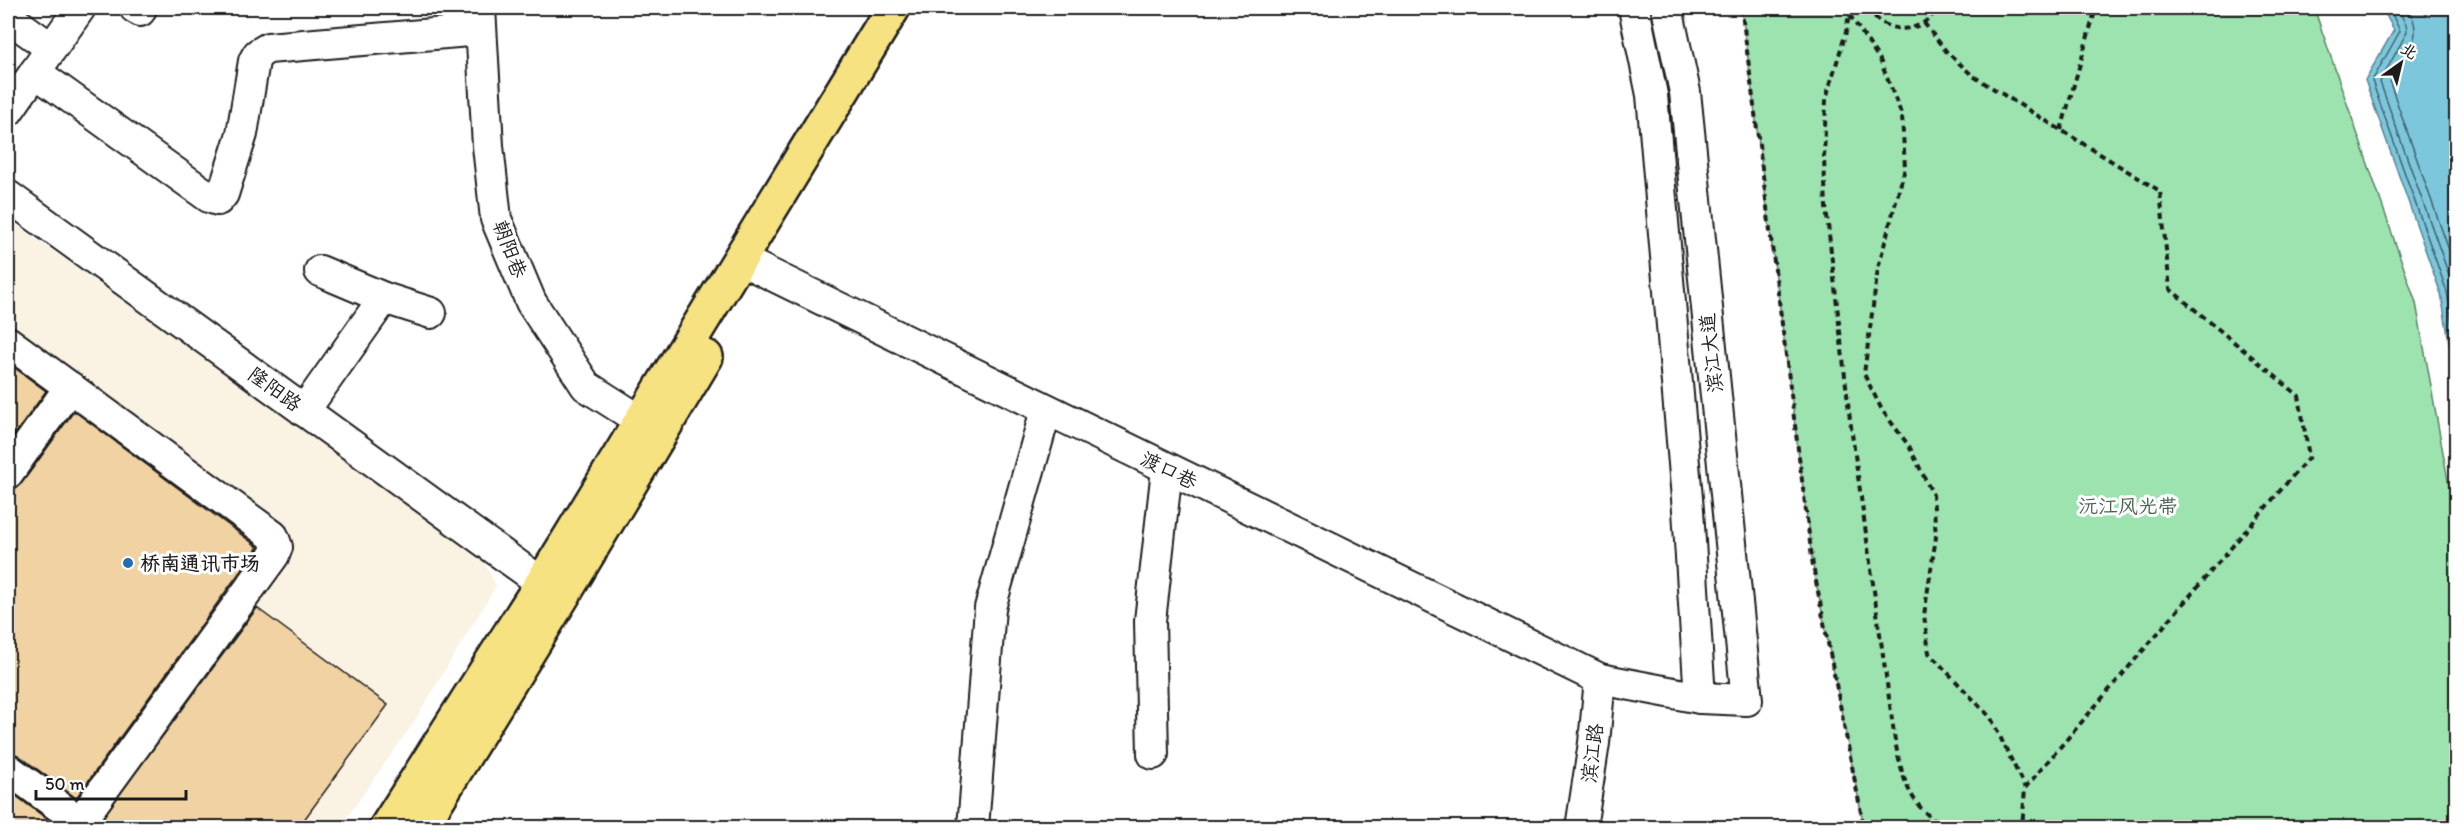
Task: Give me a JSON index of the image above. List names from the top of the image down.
{
  "streets": {
    "street": [
      "朝阳巷",
      "滨江大道",
      "隆阳路",
      "渡口巷",
      "滨江路"
    ]
  },
  "crossings": [
    ["滨江大道", "渡口巷"],
    ["渡口巷", "滨江路"]
  ],
  "parks": ["沅江风光带"],
  "places": ["桥南通讯市场"],
  "scale_bar": "50 m",
  "north": "top right"
}
